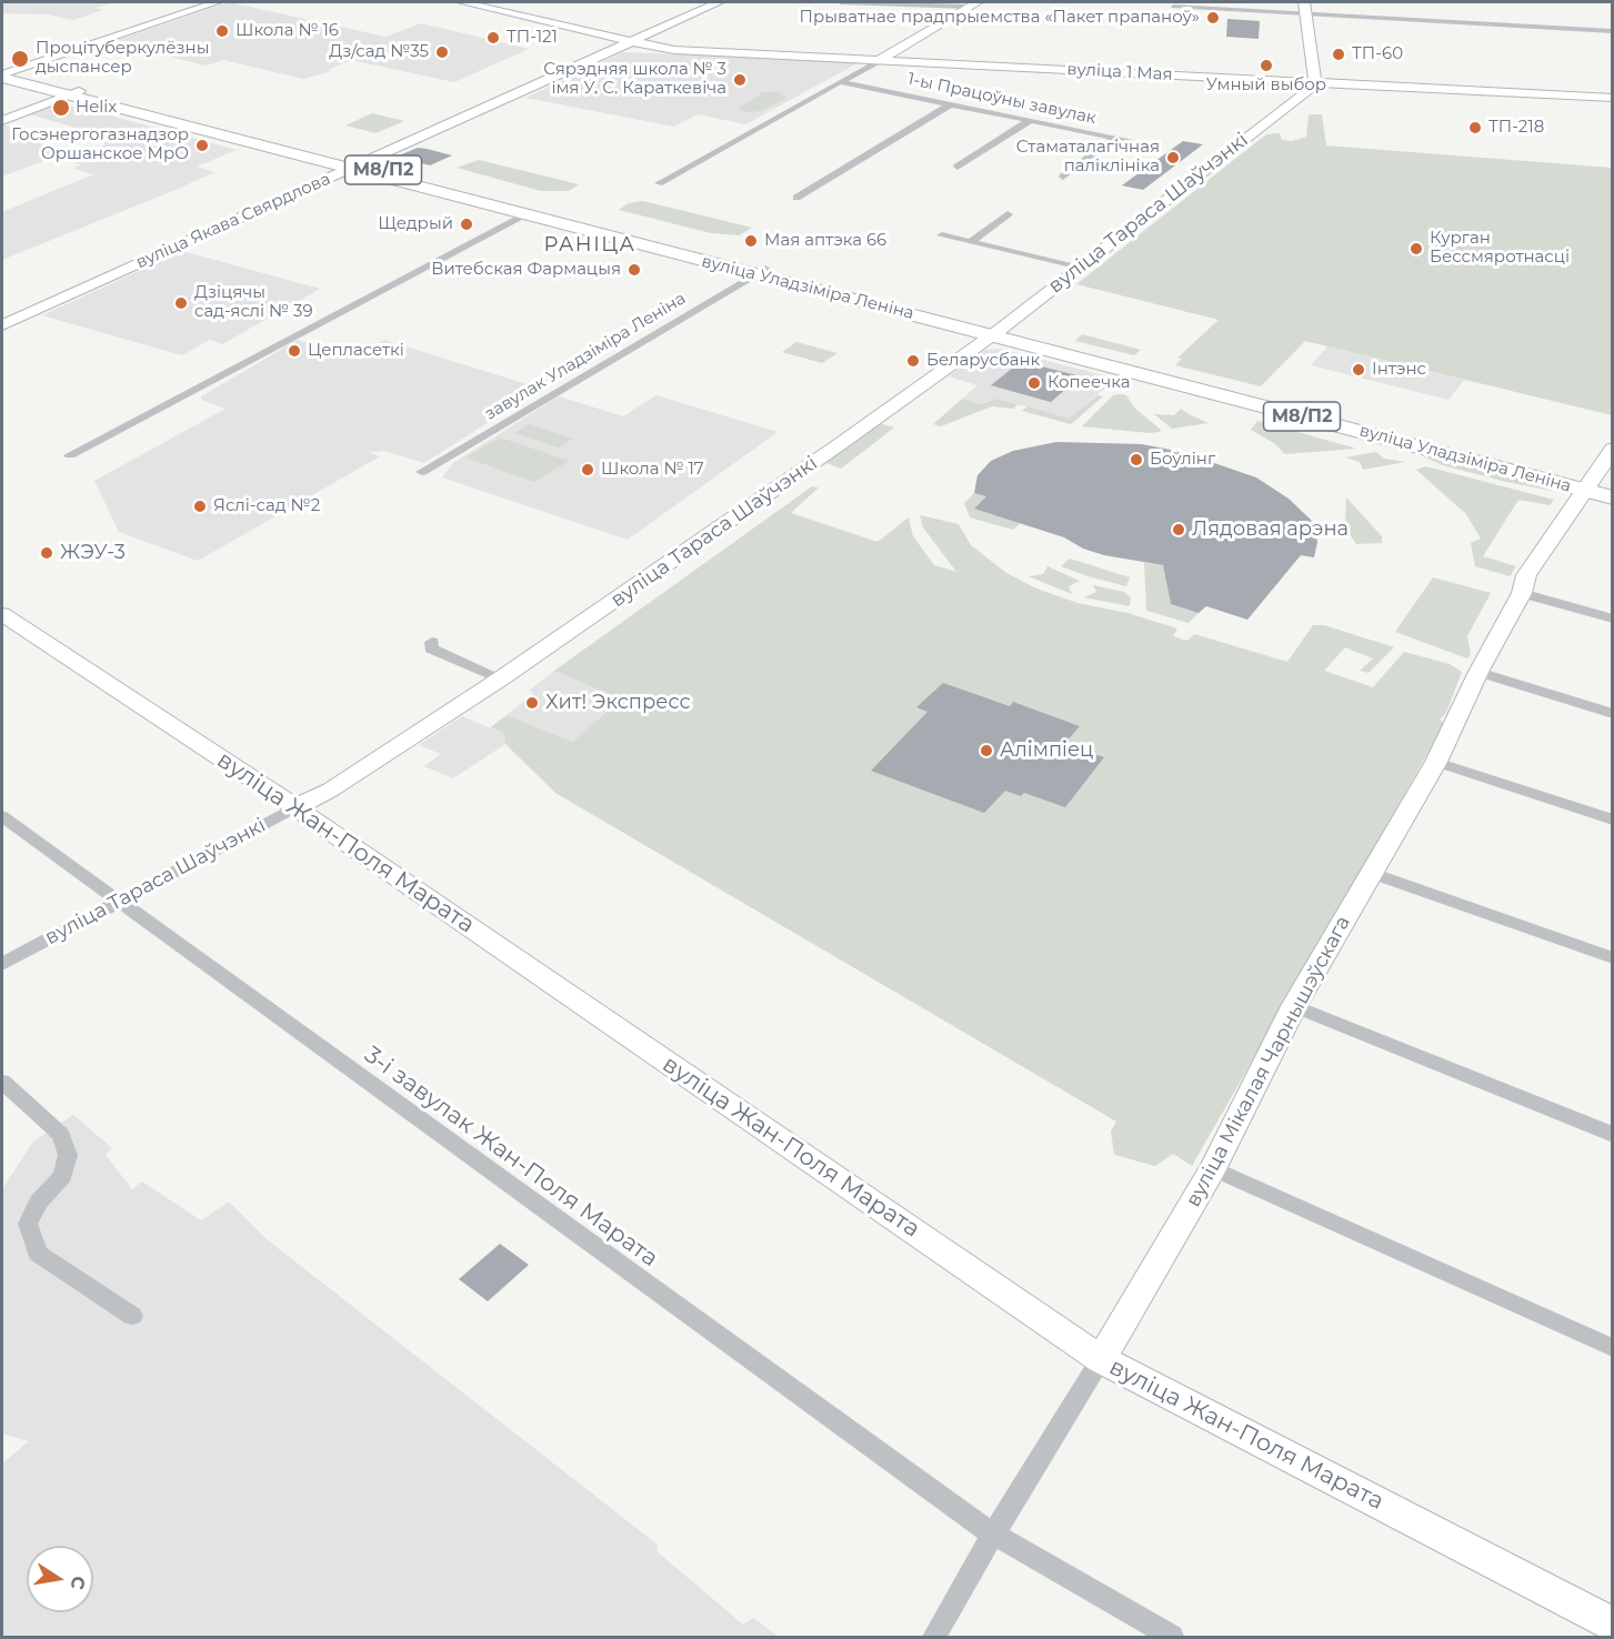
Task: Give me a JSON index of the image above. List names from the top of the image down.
{
  "streets": {
    "main road": ["М8/П2", "вуліца Уладзіміра Леніна"],
    "street": [
      "вуліца 1 Мая",
      "1-ы Працоўны завулак",
      "вуліца Тараса Шаўчэнкі",
      "вуліца Якава Свярдлова",
      "завулак Уладзіміра Леніна",
      "вуліца Жан-Поля Марата",
      "вуліца Мікалая Чарнышэўскага",
      "3-і завулак Жан-Поля Марата"
    ]
  },
  "crossings": [
    ["вуліца 1 Мая", "вуліца Тараса Шаўчэнкі"],
    ["вуліца 1 Мая", "вуліца Якава Свярдлова"],
    ["вуліца Тараса Шаўчэнкі", "вуліца Уладзіміра Леніна"],
    ["вуліца Тараса Шаўчэнкі", "вуліца Жан-Поля Марата"],
    ["вуліца Тараса Шаўчэнкі", "3-і завулак Жан-Поля Марата"],
    ["вуліца Якава Свярдлова", "вуліца Уладзіміра Леніна"],
    ["вуліца Уладзіміра Леніна", "завулак Уладзіміра Леніна"],
    ["вуліца Уладзіміра Леніна", "вуліца Мікалая Чарнышэўскага"],
    ["вуліца Жан-Поля Марата", "вуліца Мікалая Чарнышэўскага"],
    ["вуліца Мікалая Чарнышэўскага", "3-і завулак Жан-Поля Марата"]
  ],
  "districts": ["РАНІЦА"],
  "places": [
    "Прыватнае прадпрыемства «Пакет прапаноў»",
    "Школа № 16",
    "ТП-121",
    "Дз/сад №35",
    "ТП-60",
    "Процітуберкулёзны дыспансер",
    "Умный выбор",
    "Сярэдняя школа № 3 імя У. С. Караткевіча",
    "Helix",
    "ТП-218",
    "Госэнергогазнадзор Оршанское МрО",
    "Стаматалагічная паліклініка",
    "Щедрый",
    "Мая аптэка 66",
    "Курган Бессмяротнасці",
    "Витебская Фармацыя",
    "Дзіцячы сад-яслі № 39",
    "Цепласеткі",
    "Беларусбанк",
    "Інтэнс",
    "Копеечка",
    "Боўлінг",
    "Школа № 17",
    "Яслі-сад №2",
    "Лядовая арэна",
    "ЖЭУ-3",
    "Хит! Экспресс",
    "Алімпіец"
  ],
  "north": "right"
}
